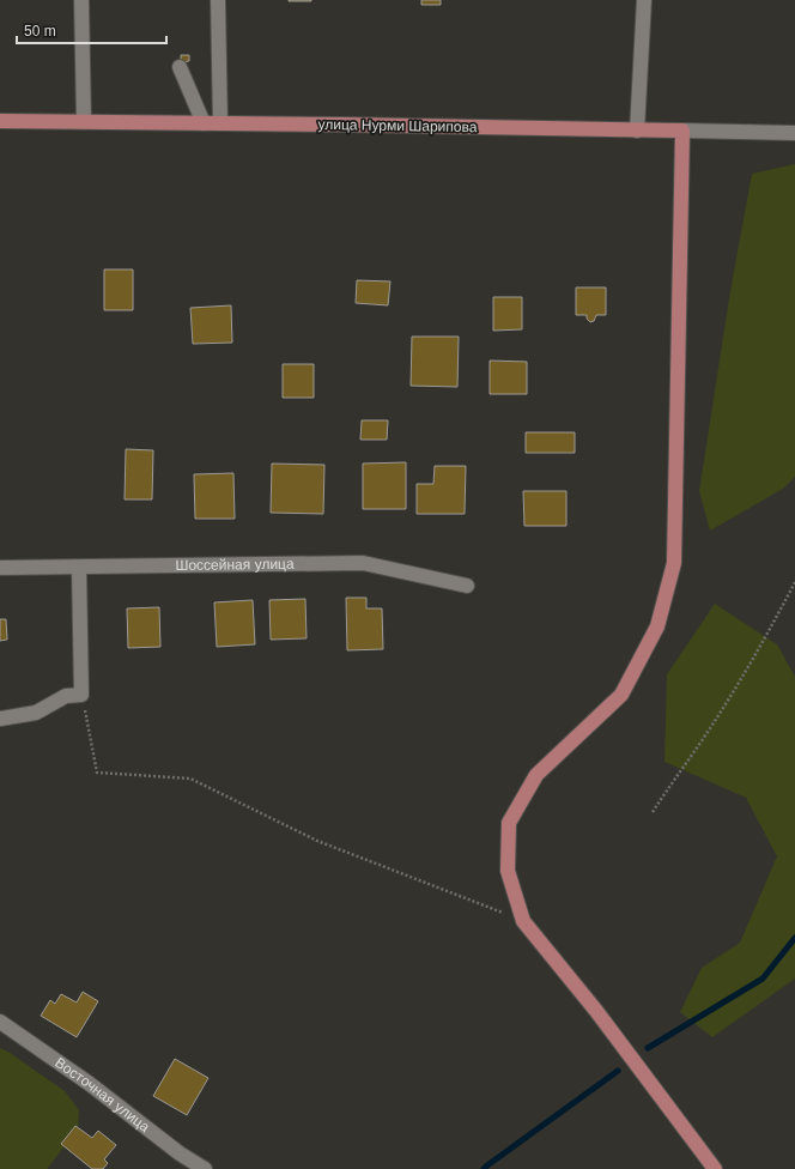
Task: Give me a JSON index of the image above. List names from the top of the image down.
{
  "streets": {
    "main road": ["улица Нурми Шарипова"],
    "street": ["Шоссейная улица", "Восточная улица"]
  },
  "scale_bar": "50 m"
}
